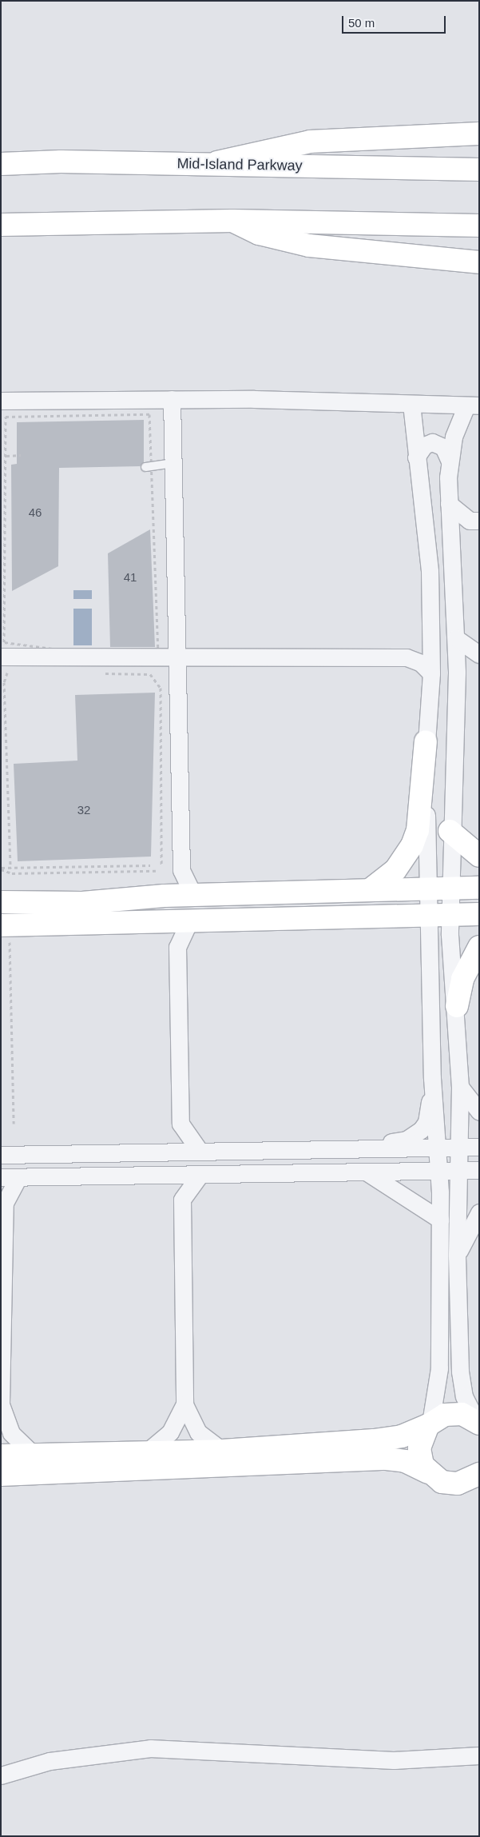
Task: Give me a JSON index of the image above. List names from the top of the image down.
{
  "streets": {
    "main road": ["Mid-Island Parkway"]
  },
  "house_numbers": ["46", "41", "32"],
  "scale_bar": "50 m"
}
